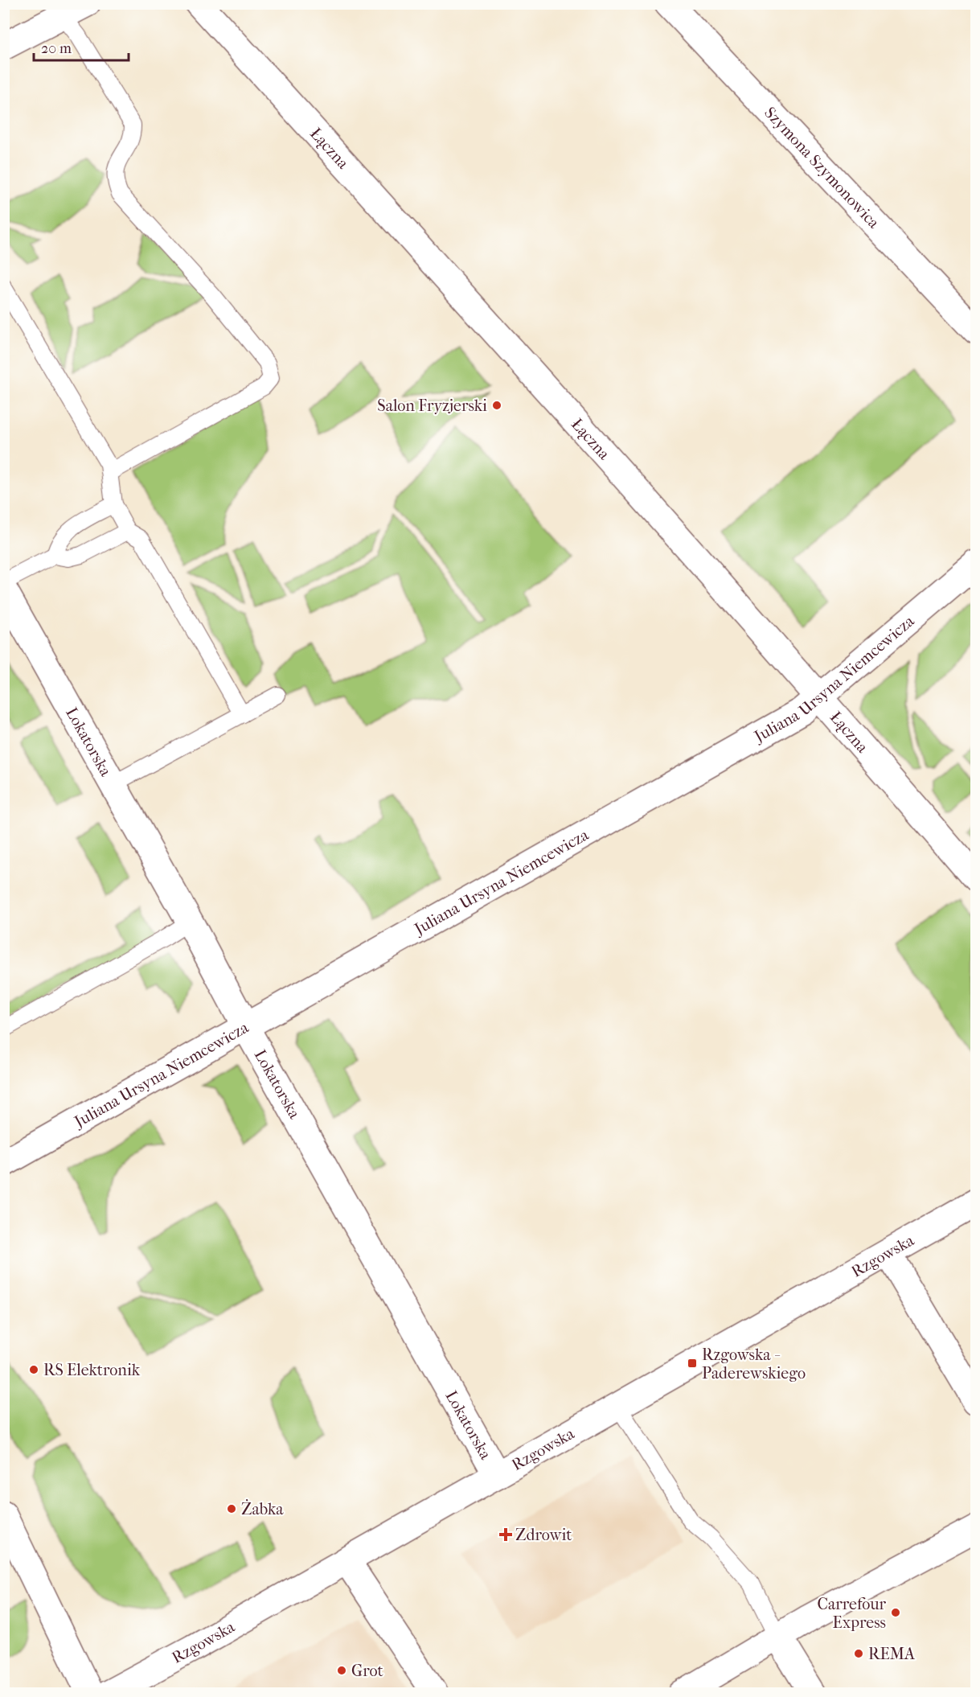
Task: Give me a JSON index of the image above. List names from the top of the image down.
{
  "streets": {
    "street": [
      "Łączna",
      "Szymona Szymonowica",
      "Juliana Ursyna Niemcewicza",
      "Lokatorska",
      "Rzgowska"
    ]
  },
  "crossings": [
    ["Łączna", "Juliana Ursyna Niemcewicza"],
    ["Juliana Ursyna Niemcewicza", "Lokatorska"],
    ["Lokatorska", "Rzgowska"]
  ],
  "places": {
    "other": [
      "Salon Fryzjerski",
      "RS Elektronik",
      "Żabka",
      "Carrefour Express",
      "REMA",
      "Grot"
    ],
    "transit": ["Rzgowska - Paderewskiego"],
    "health": ["Zdrowit"]
  },
  "scale_bar": "20 m"
}
